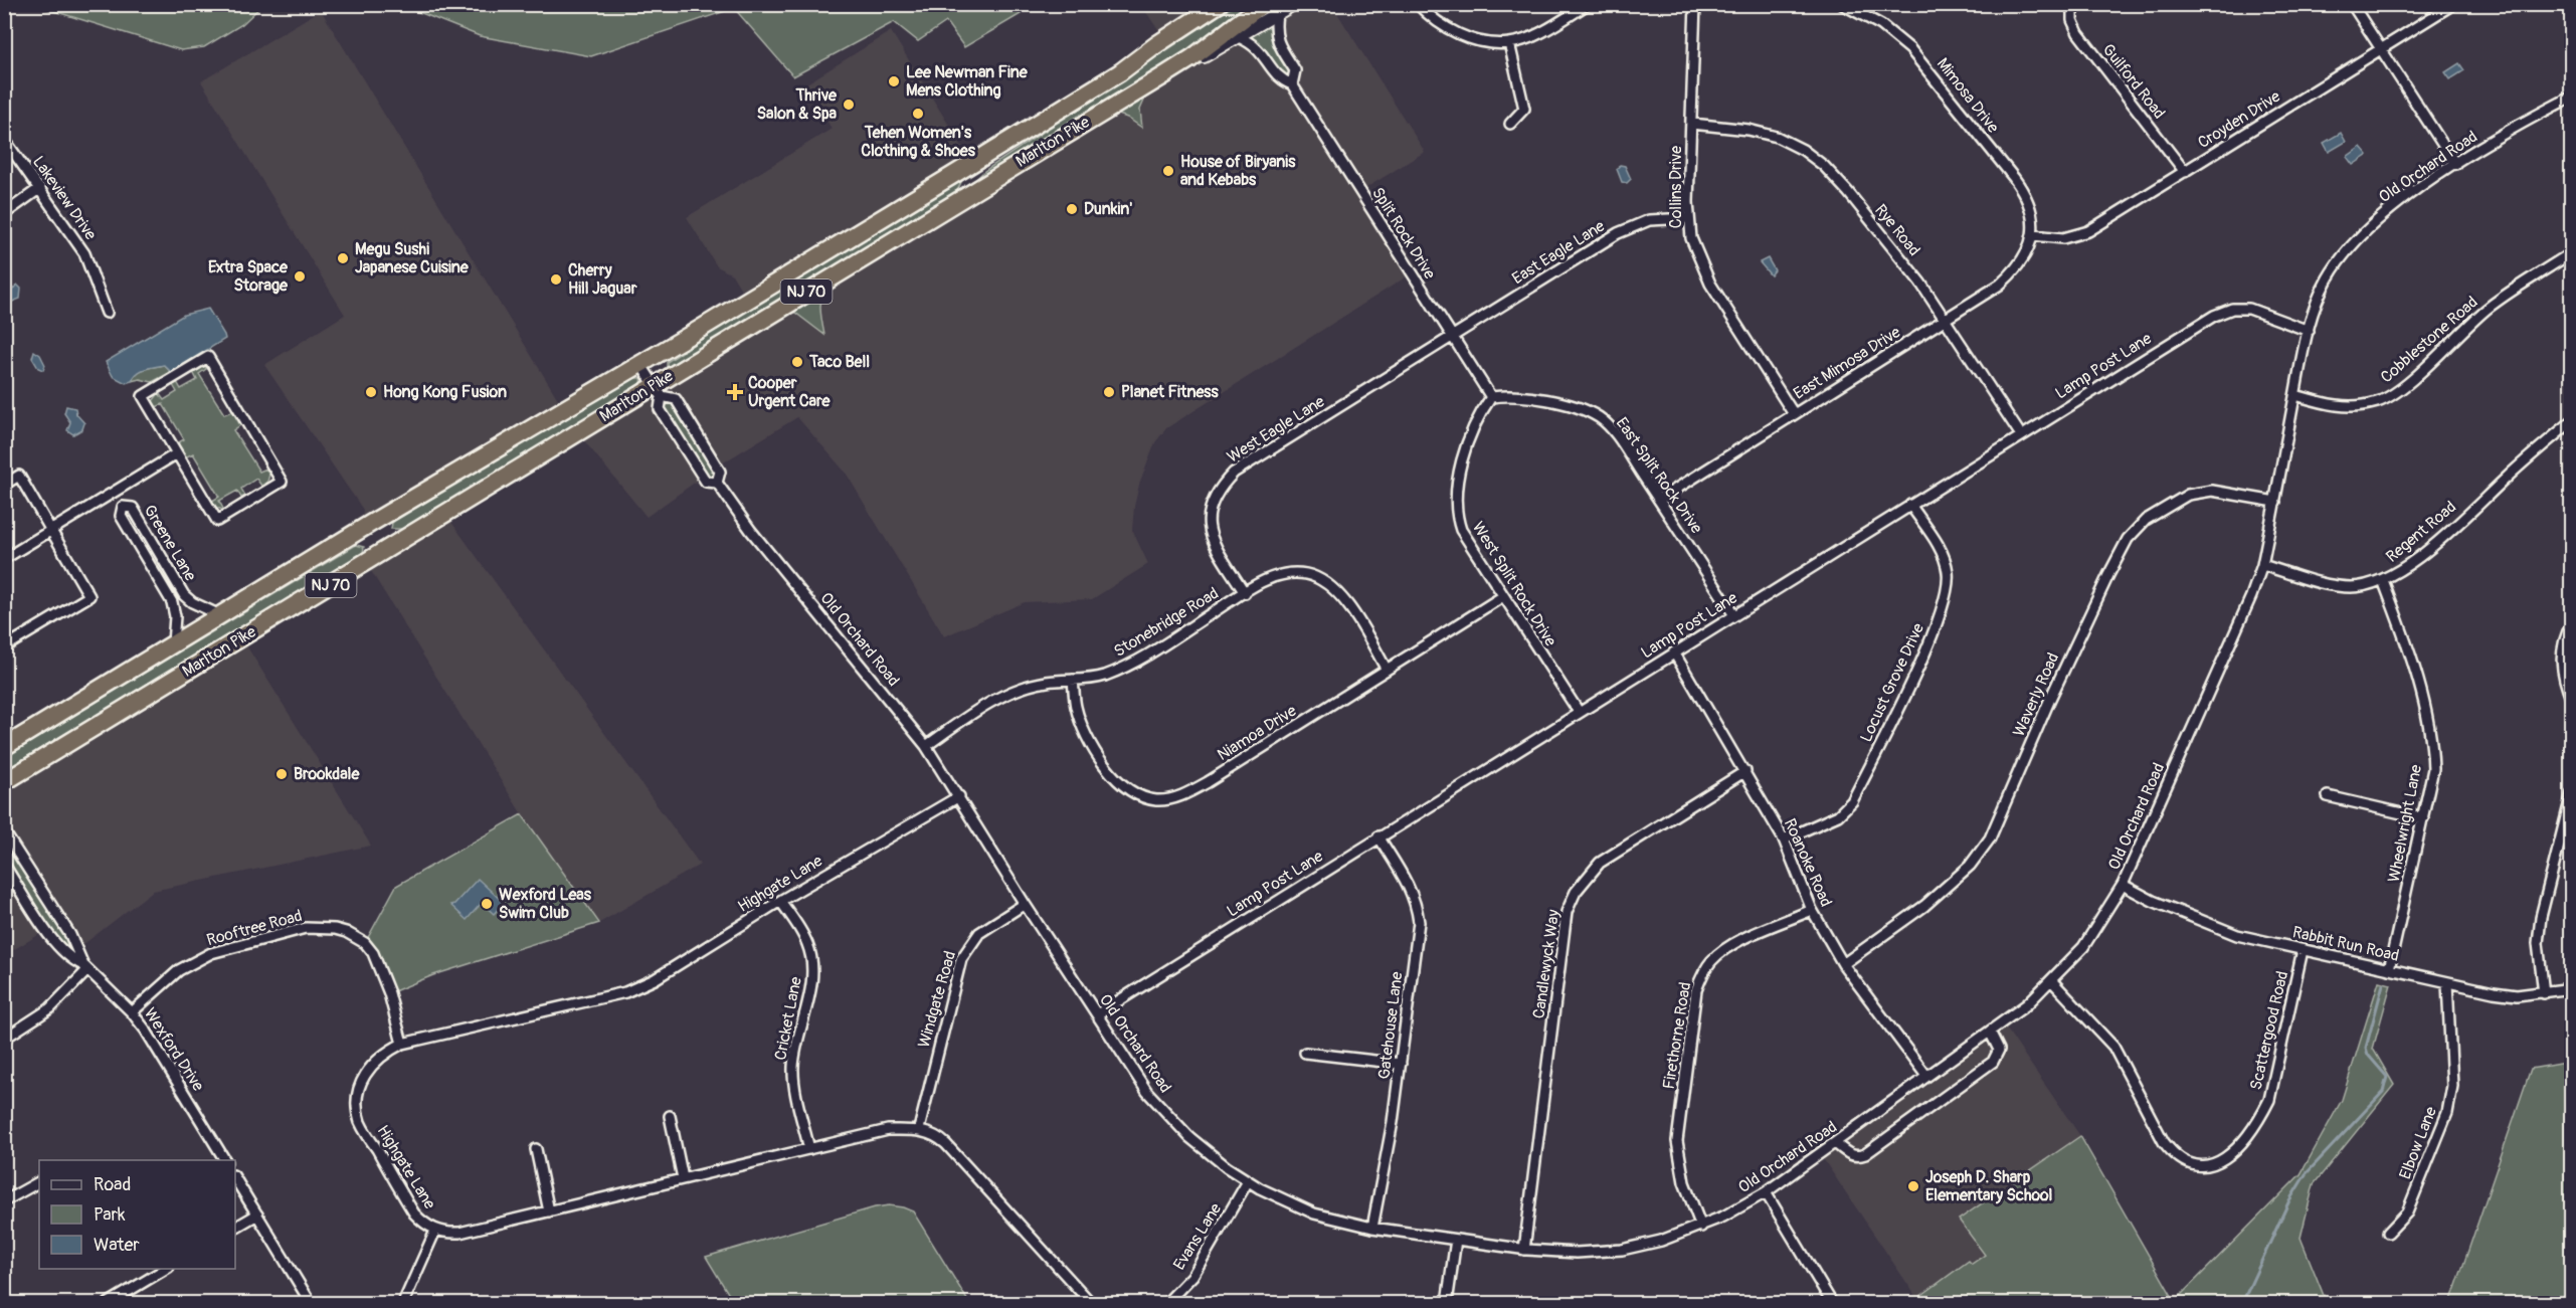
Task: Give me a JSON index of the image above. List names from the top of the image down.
{
  "streets": {
    "highway": ["Marlton Pike", "NJ 70"],
    "street": [
      "Guilford Road",
      "Mimosa Drive",
      "Croyden Drive",
      "Old Orchard Road",
      "Collins Drive",
      "Lakeview Drive",
      "Rye Road",
      "Split Rock Drive",
      "East Eagle Lane",
      "Cobblestone Road",
      "East Mimosa Drive",
      "Lamp Post Lane",
      "West Eagle Lane",
      "East Split Rock Drive",
      "Regent Road",
      "Greene Lane",
      "West Split Rock Drive",
      "Stonebridge Road",
      "Locust Grove Drive",
      "Waverly Road",
      "Niamoa Drive",
      "Wheelwright Lane",
      "Roanoke Road",
      "Highgate Lane",
      "Rooftree Road",
      "Rabbit Run Road",
      "Candlewyck Way",
      "Windgate Road",
      "Cricket Lane",
      "Gatehouse Lane",
      "Scattergood Road",
      "Firethorne Road",
      "Wexford Drive",
      "Elbow Lane",
      "Evans Lane"
    ]
  },
  "crossings": [
    ["Guilford Road", "Croyden Drive"],
    ["Mimosa Drive", "Croyden Drive"],
    ["Mimosa Drive", "East Mimosa Drive"],
    ["Croyden Drive", "East Mimosa Drive"],
    ["Marlton Pike", "Old Orchard Road"],
    ["Marlton Pike", "Split Rock Drive"],
    ["Marlton Pike", "Greene Lane"],
    ["Old Orchard Road", "Cobblestone Road"],
    ["Old Orchard Road", "Lamp Post Lane"],
    ["Old Orchard Road", "Regent Road"],
    ["Old Orchard Road", "Stonebridge Road"],
    ["Old Orchard Road", "Waverly Road"],
    ["Old Orchard Road", "Roanoke Road"],
    ["Old Orchard Road", "Highgate Lane"],
    ["Old Orchard Road", "Rabbit Run Road"],
    ["Old Orchard Road", "Candlewyck Way"],
    ["Old Orchard Road", "Windgate Road"],
    ["Old Orchard Road", "Gatehouse Lane"],
    ["Old Orchard Road", "Scattergood Road"],
    ["Old Orchard Road", "Firethorne Road"],
    ["Old Orchard Road", "Evans Lane"],
    ["Collins Drive", "Rye Road"],
    ["Collins Drive", "East Eagle Lane"],
    ["Collins Drive", "East Mimosa Drive"],
    ["Rye Road", "East Mimosa Drive"],
    ["Rye Road", "Lamp Post Lane"],
    ["Split Rock Drive", "East Eagle Lane"],
    ["Split Rock Drive", "West Eagle Lane"],
    ["Split Rock Drive", "East Split Rock Drive"],
    ["Split Rock Drive", "West Split Rock Drive"],
    ["East Eagle Lane", "West Eagle Lane"],
    ["East Mimosa Drive", "East Split Rock Drive"],
    ["Lamp Post Lane", "East Split Rock Drive"],
    ["Lamp Post Lane", "West Split Rock Drive"],
    ["Lamp Post Lane", "Locust Grove Drive"],
    ["Lamp Post Lane", "Roanoke Road"],
    ["Lamp Post Lane", "Gatehouse Lane"],
    ["West Eagle Lane", "Stonebridge Road"],
    ["East Split Rock Drive", "West Split Rock Drive"],
    ["Regent Road", "Wheelwright Lane"],
    ["West Split Rock Drive", "Niamoa Drive"],
    ["Stonebridge Road", "Niamoa Drive"],
    ["Locust Grove Drive", "Roanoke Road"],
    ["Waverly Road", "Roanoke Road"],
    ["Wheelwright Lane", "Rabbit Run Road"],
    ["Roanoke Road", "Candlewyck Way"],
    ["Roanoke Road", "Firethorne Road"],
    ["Highgate Lane", "Rooftree Road"],
    ["Highgate Lane", "Windgate Road"],
    ["Highgate Lane", "Cricket Lane"],
    ["Rooftree Road", "Wexford Drive"],
    ["Rabbit Run Road", "Scattergood Road"],
    ["Rabbit Run Road", "Elbow Lane"]
  ],
  "places": {
    "other": [
      "Lee Newman Fine Mens Clothing",
      "Thrive Salon & Spa",
      "Tehen Women's Clothing & Shoes",
      "House of Biryanis and Kebabs",
      "Dunkin'",
      "Megu Sushi Japanese Cuisine",
      "Extra Space Storage",
      "Cherry Hill Jaguar",
      "Taco Bell",
      "Hong Kong Fusion",
      "Planet Fitness",
      "Brookdale",
      "Wexford Leas Swim Club",
      "Joseph D. Sharp Elementary School"
    ],
    "health": ["Cooper Urgent Care"]
  },
  "legend": ["Road", "Park", "Water"]
}
